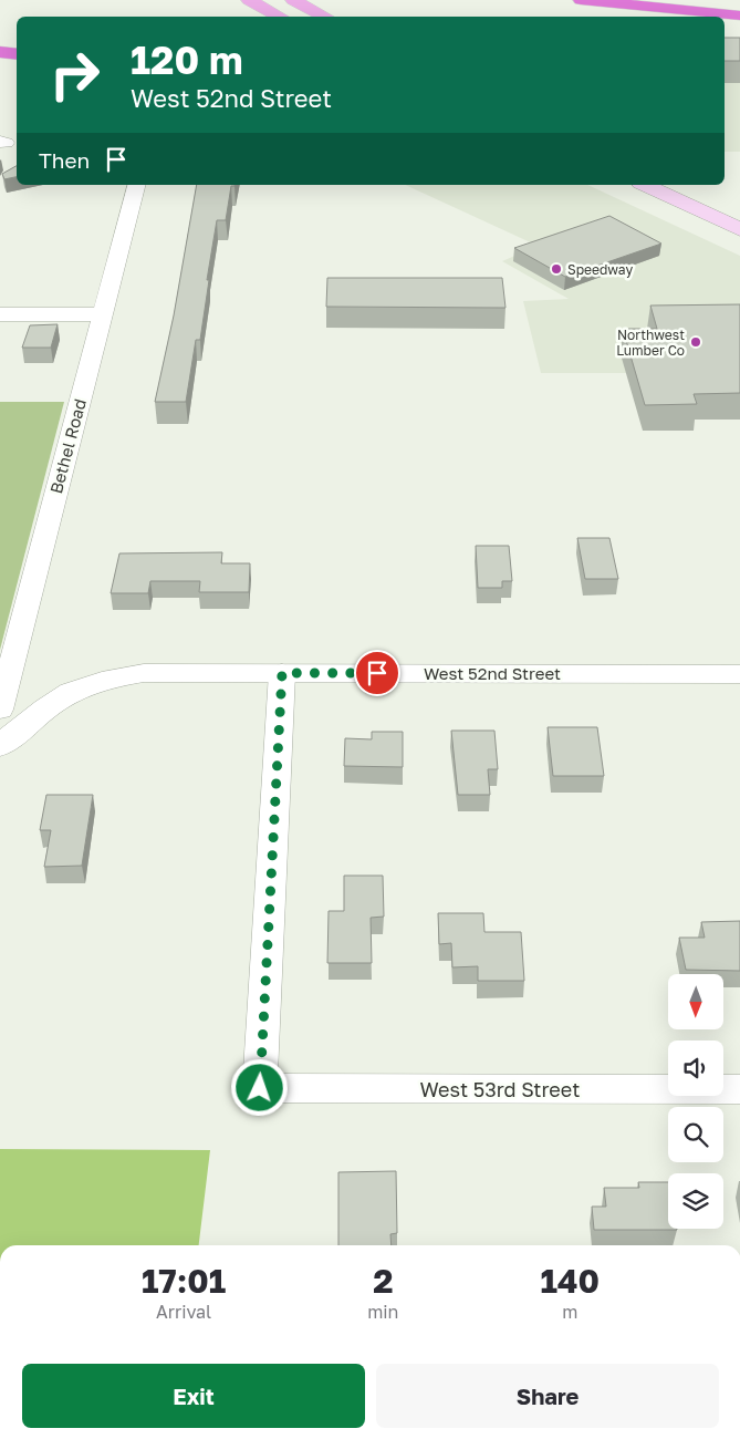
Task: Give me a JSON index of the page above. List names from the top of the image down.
{
  "streets": {
    "street": ["Bethel Road", "West 52nd Street", "West 53rd Street"]
  },
  "crossings": [
    ["West 52nd Street", "West 53rd Street"]
  ],
  "places": ["Speedway", "Northwest Lumber Co"],
  "north": "bottom",
  "page": {
    "turn": ["120 m", "West 52nd Street"],
    "then": "Then",
    "eta": [
      "17:01",
      "Arrival",
      "2",
      "min",
      "140",
      "m"
    ],
    "buttons": ["Exit", "Share"]
  }
}
